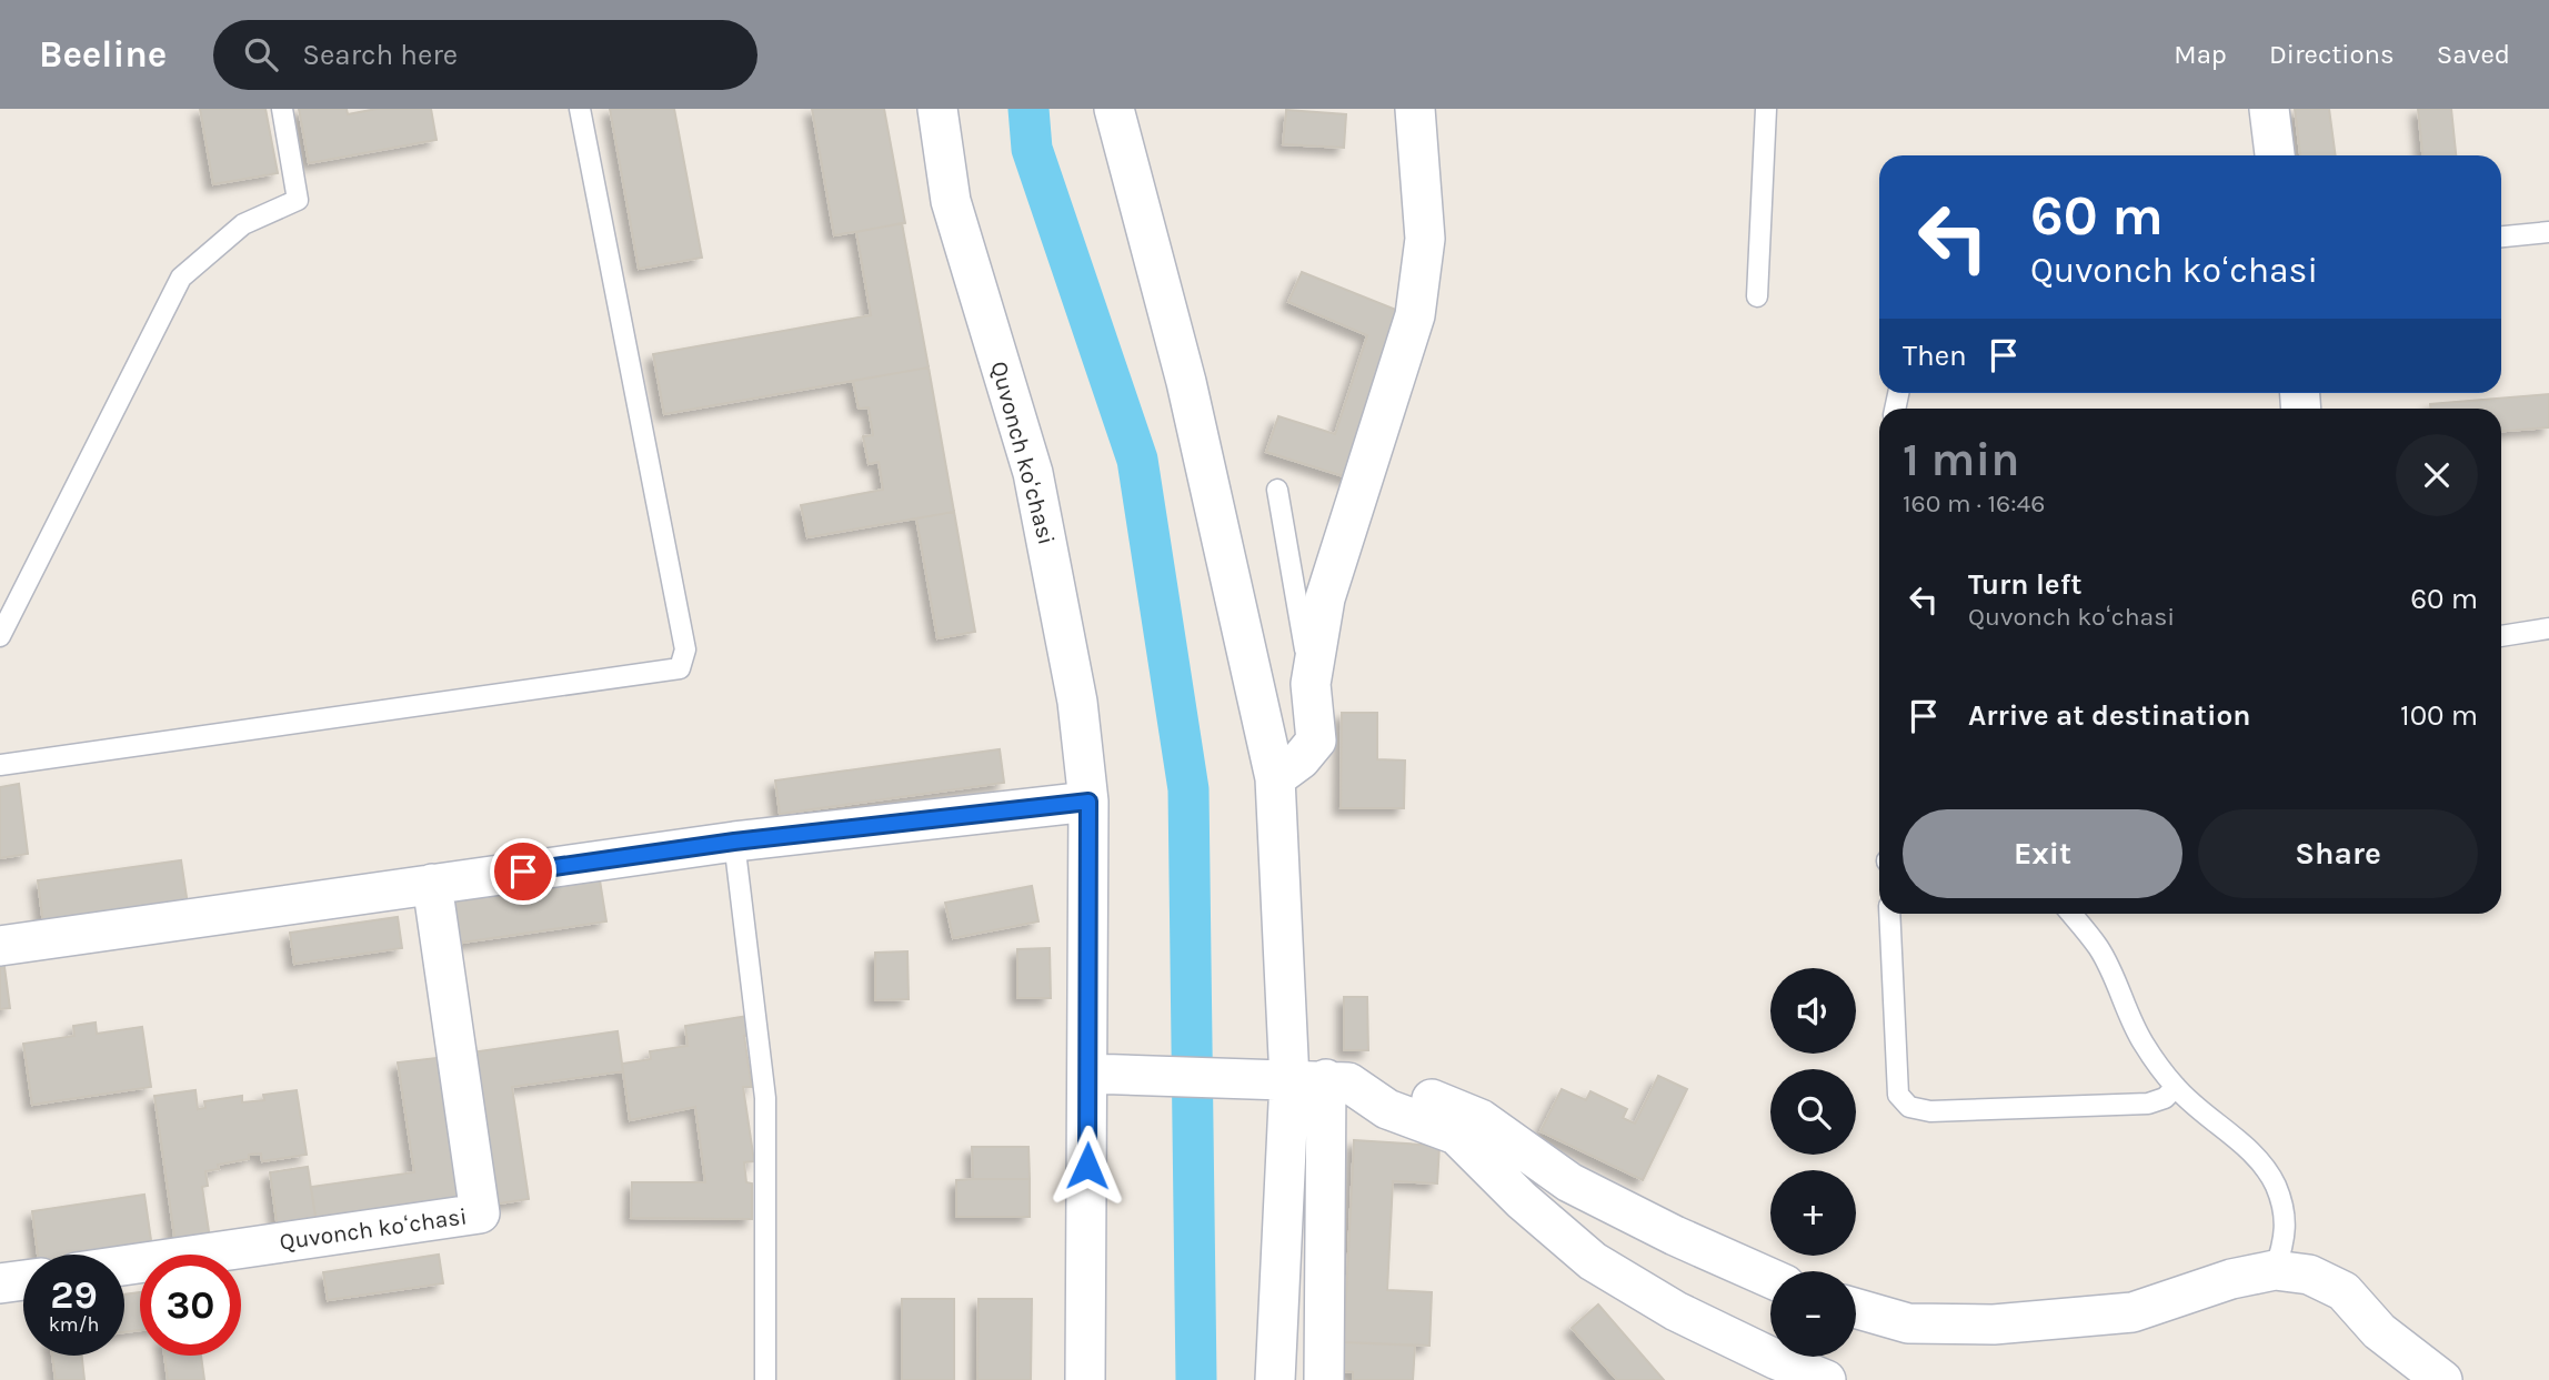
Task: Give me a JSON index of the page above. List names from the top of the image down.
{
  "streets": {
    "street": ["Quvonch koʻchasi"]
  },
  "page": {
    "header": "Beeline",
    "search": "Search here",
    "nav": ["Map", "Directions", "Saved"],
    "turn": ["60 m", "Quvonch koʻchasi"],
    "then": "Then",
    "heading": ["1 min", "160 m · 16:46"],
    "list": [
      {
        "name": "Turn left",
        "note": "Quvonch koʻchasi",
        "value": "60 m"
      },
      {
        "name": "Arrive at destination",
        "value": "100 m"
      }
    ],
    "buttons": ["Exit", "Share"],
    "map_buttons": ["+", "−"],
    "speed": "29 km/h",
    "limit": "30"
  }
}
